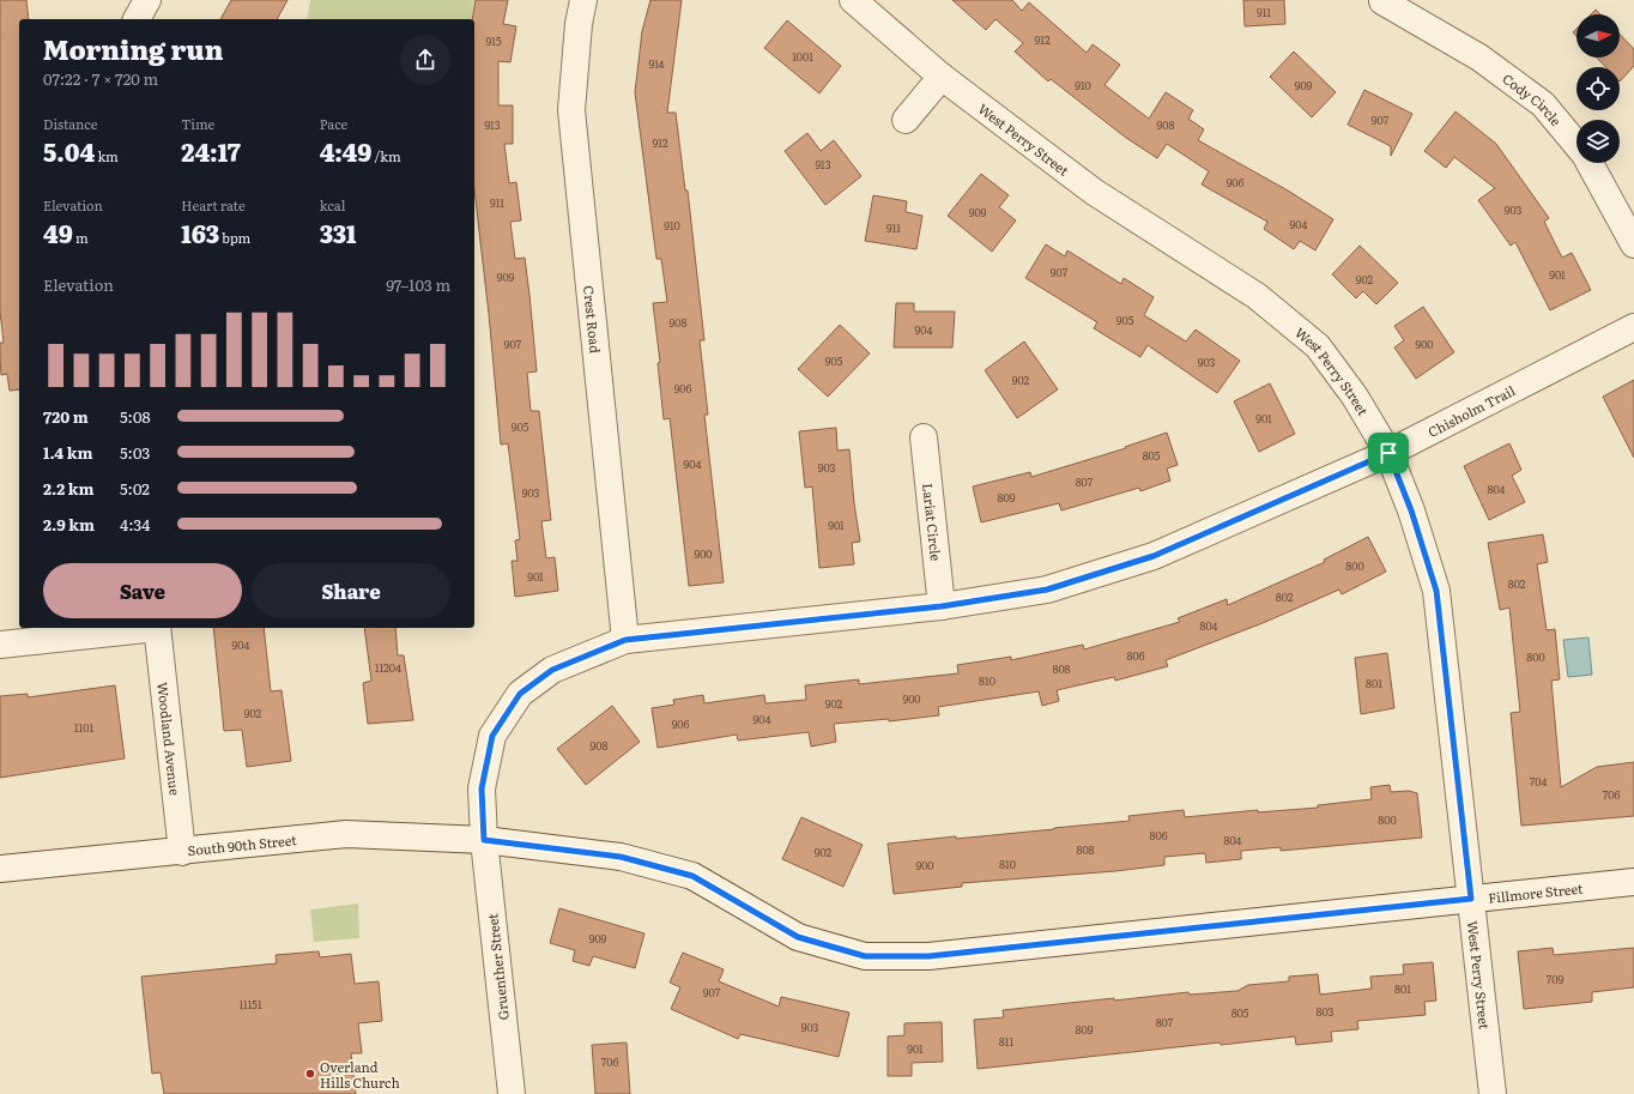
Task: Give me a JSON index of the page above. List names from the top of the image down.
{
  "streets": {
    "street": [
      "Cody Circle",
      "West Perry Street",
      "Crest Road",
      "Chisholm Trail",
      "Lariat Circle",
      "Woodland Avenue",
      "South 90th Street",
      "Fillmore Street",
      "Gruenther Street"
    ]
  },
  "crossings": [
    ["West Perry Street", "Chisholm Trail"],
    ["West Perry Street", "Fillmore Street"],
    ["Crest Road", "Chisholm Trail"],
    ["Chisholm Trail", "Lariat Circle"],
    ["Chisholm Trail", "South 90th Street"],
    ["Chisholm Trail", "Fillmore Street"],
    ["Chisholm Trail", "Gruenther Street"],
    ["Woodland Avenue", "South 90th Street"],
    ["South 90th Street", "Fillmore Street"],
    ["South 90th Street", "Gruenther Street"],
    ["Fillmore Street", "Gruenther Street"]
  ],
  "places": ["Overland Hills Church"],
  "house_numbers": [
    "911",
    "912",
    "915",
    "1001",
    "914",
    "910",
    "909",
    "907",
    "913",
    "908",
    "912",
    "913",
    "906",
    "911",
    "903",
    "909",
    "904",
    "910",
    "911",
    "907",
    "901",
    "909",
    "902",
    "905",
    "908",
    "904",
    "907",
    "900",
    "905",
    "903",
    "902",
    "906",
    "901",
    "905",
    "805",
    "904",
    "903",
    "807",
    "804",
    "903",
    "809",
    "901",
    "900",
    "800",
    "901",
    "802",
    "802",
    "804",
    "904",
    "806",
    "800",
    "11204",
    "808",
    "810",
    "801",
    "900",
    "902",
    "902",
    "904",
    "906",
    "1101",
    "908",
    "704",
    "706",
    "800",
    "806",
    "804",
    "808",
    "902",
    "810",
    "900",
    "909",
    "709",
    "801",
    "907",
    "11151",
    "803",
    "805",
    "807",
    "903",
    "809",
    "811",
    "901",
    "706"
  ],
  "north": "right",
  "page": {
    "heading": ["Morning run", "07:22 · 7 × 720 m"],
    "stats": [
      ["Distance", "5.04 km"],
      ["Time", "24:17"],
      ["Pace", "4:49 /km"],
      ["Elevation", "49 m"],
      ["Heart rate", "163 bpm"],
      ["kcal", "331"]
    ],
    "chart": ["Elevation", "97–103 m"],
    "list": [
      {
        "name": "720 m",
        "note": "5:08"
      },
      {
        "name": "1.4 km",
        "note": "5:03"
      },
      {
        "name": "2.2 km",
        "note": "5:02"
      },
      {
        "name": "2.9 km",
        "note": "4:34"
      }
    ],
    "buttons": ["Save", "Share"]
  }
}
